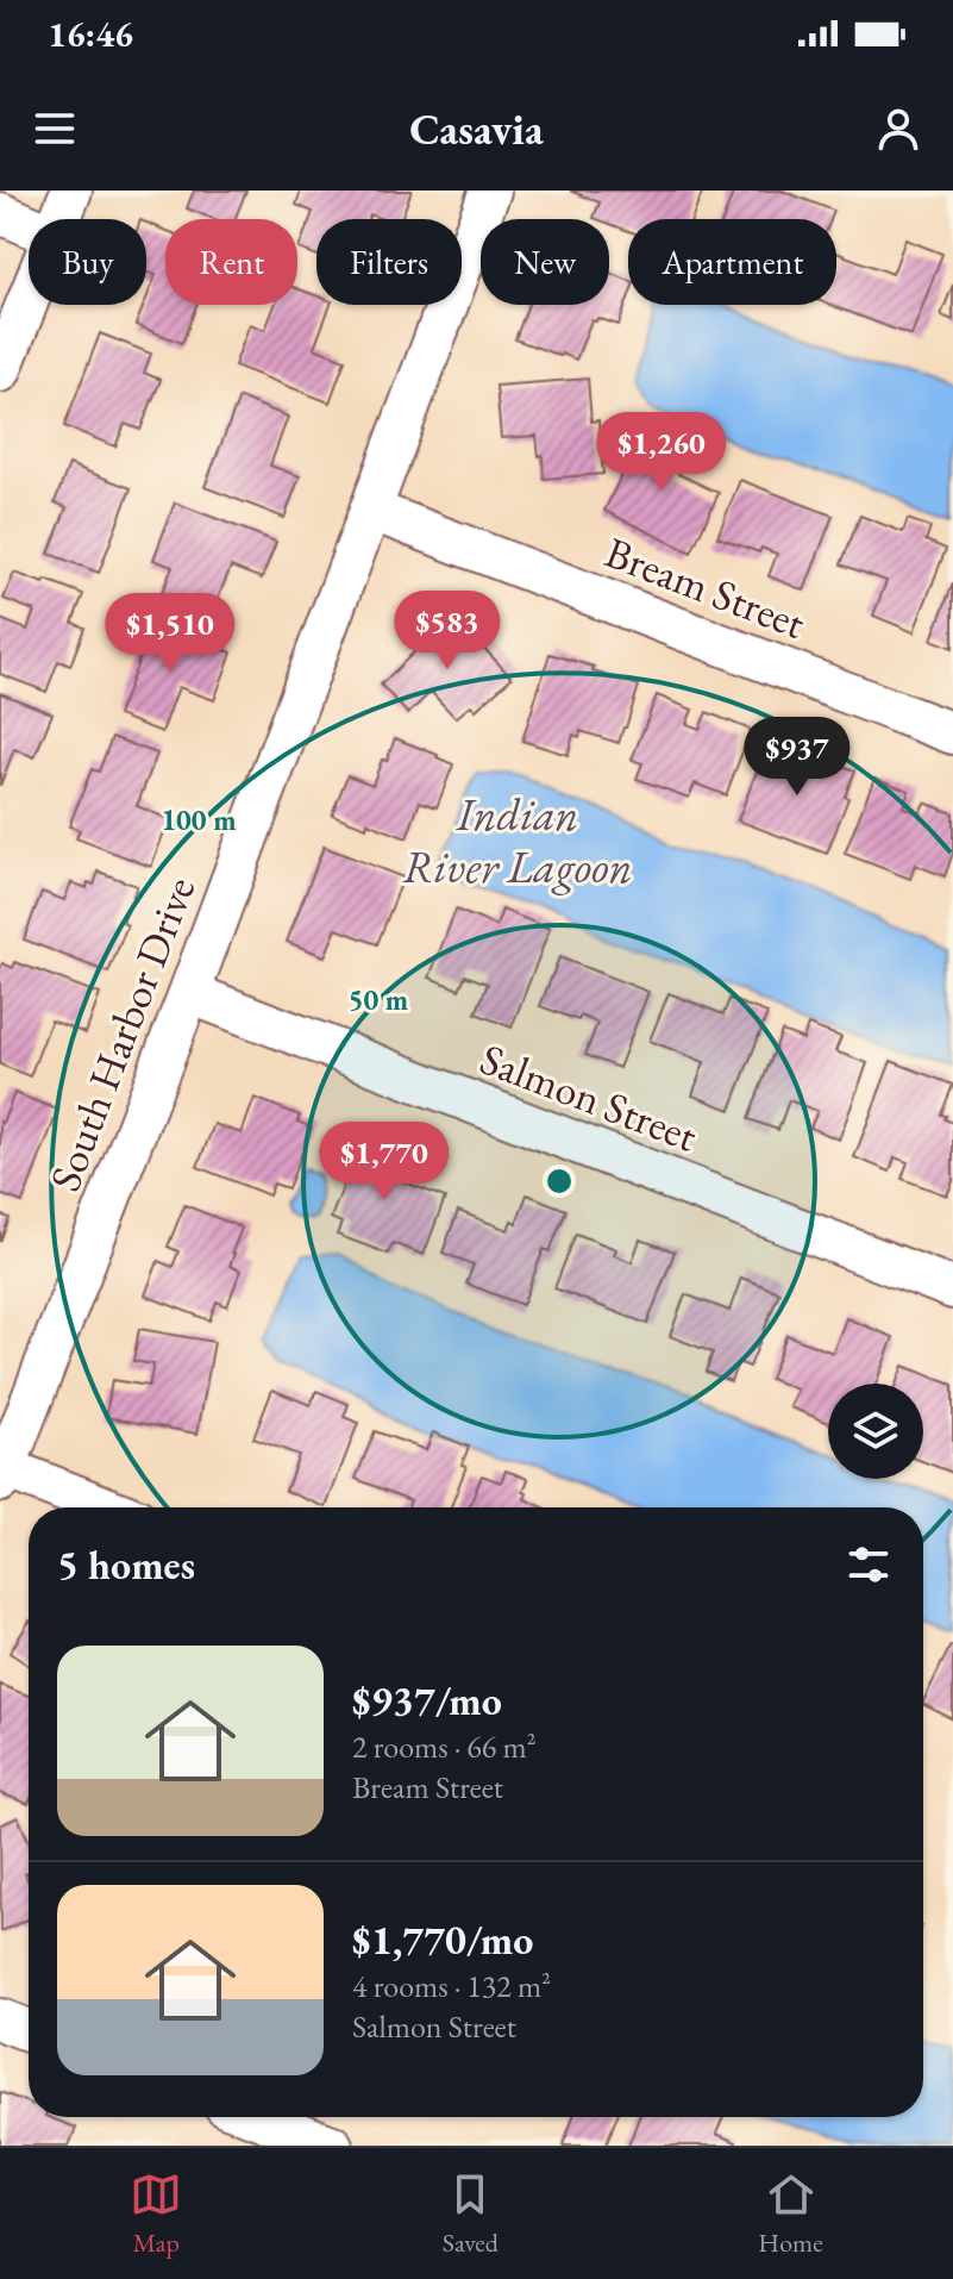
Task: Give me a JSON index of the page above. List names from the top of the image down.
{
  "streets": {
    "street": ["Bream Street", "South Harbor Drive", "Salmon Street"]
  },
  "crossings": [
    ["Bream Street", "South Harbor Drive"],
    ["South Harbor Drive", "Salmon Street"]
  ],
  "water": ["Indian River Lagoon"],
  "page": {
    "status": "16:46",
    "header": "Casavia",
    "chip": [
      "Buy",
      "Rent",
      "Filters",
      "New",
      "Apartment"
    ],
    "price": [
      "$1,260",
      "$583",
      "$1,510",
      "$937",
      "$1,770"
    ],
    "heading": "5 homes",
    "list": [
      {
        "name": "$937/mo",
        "note": "2 rooms · 66 m² · Bream Street"
      },
      {
        "name": "$1,770/mo",
        "note": "4 rooms · 132 m² · Salmon Street"
      }
    ],
    "tabs": ["Map", "Saved", "Home"]
  },
  "rings": ["100 m", "50 m"]
}
